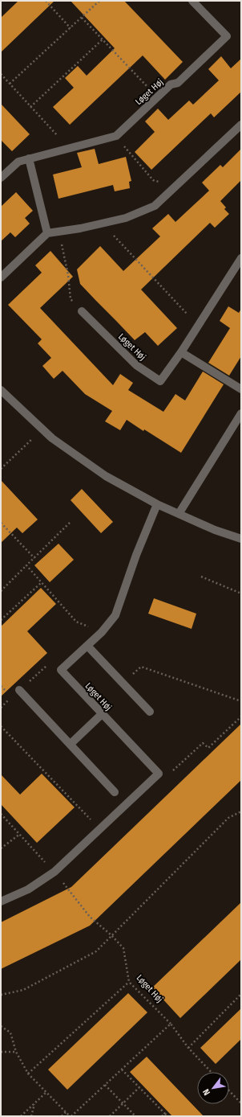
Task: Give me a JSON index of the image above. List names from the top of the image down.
{
  "streets": {
    "street": ["Løget Høj"]
  },
  "north": "bottom left"
}
